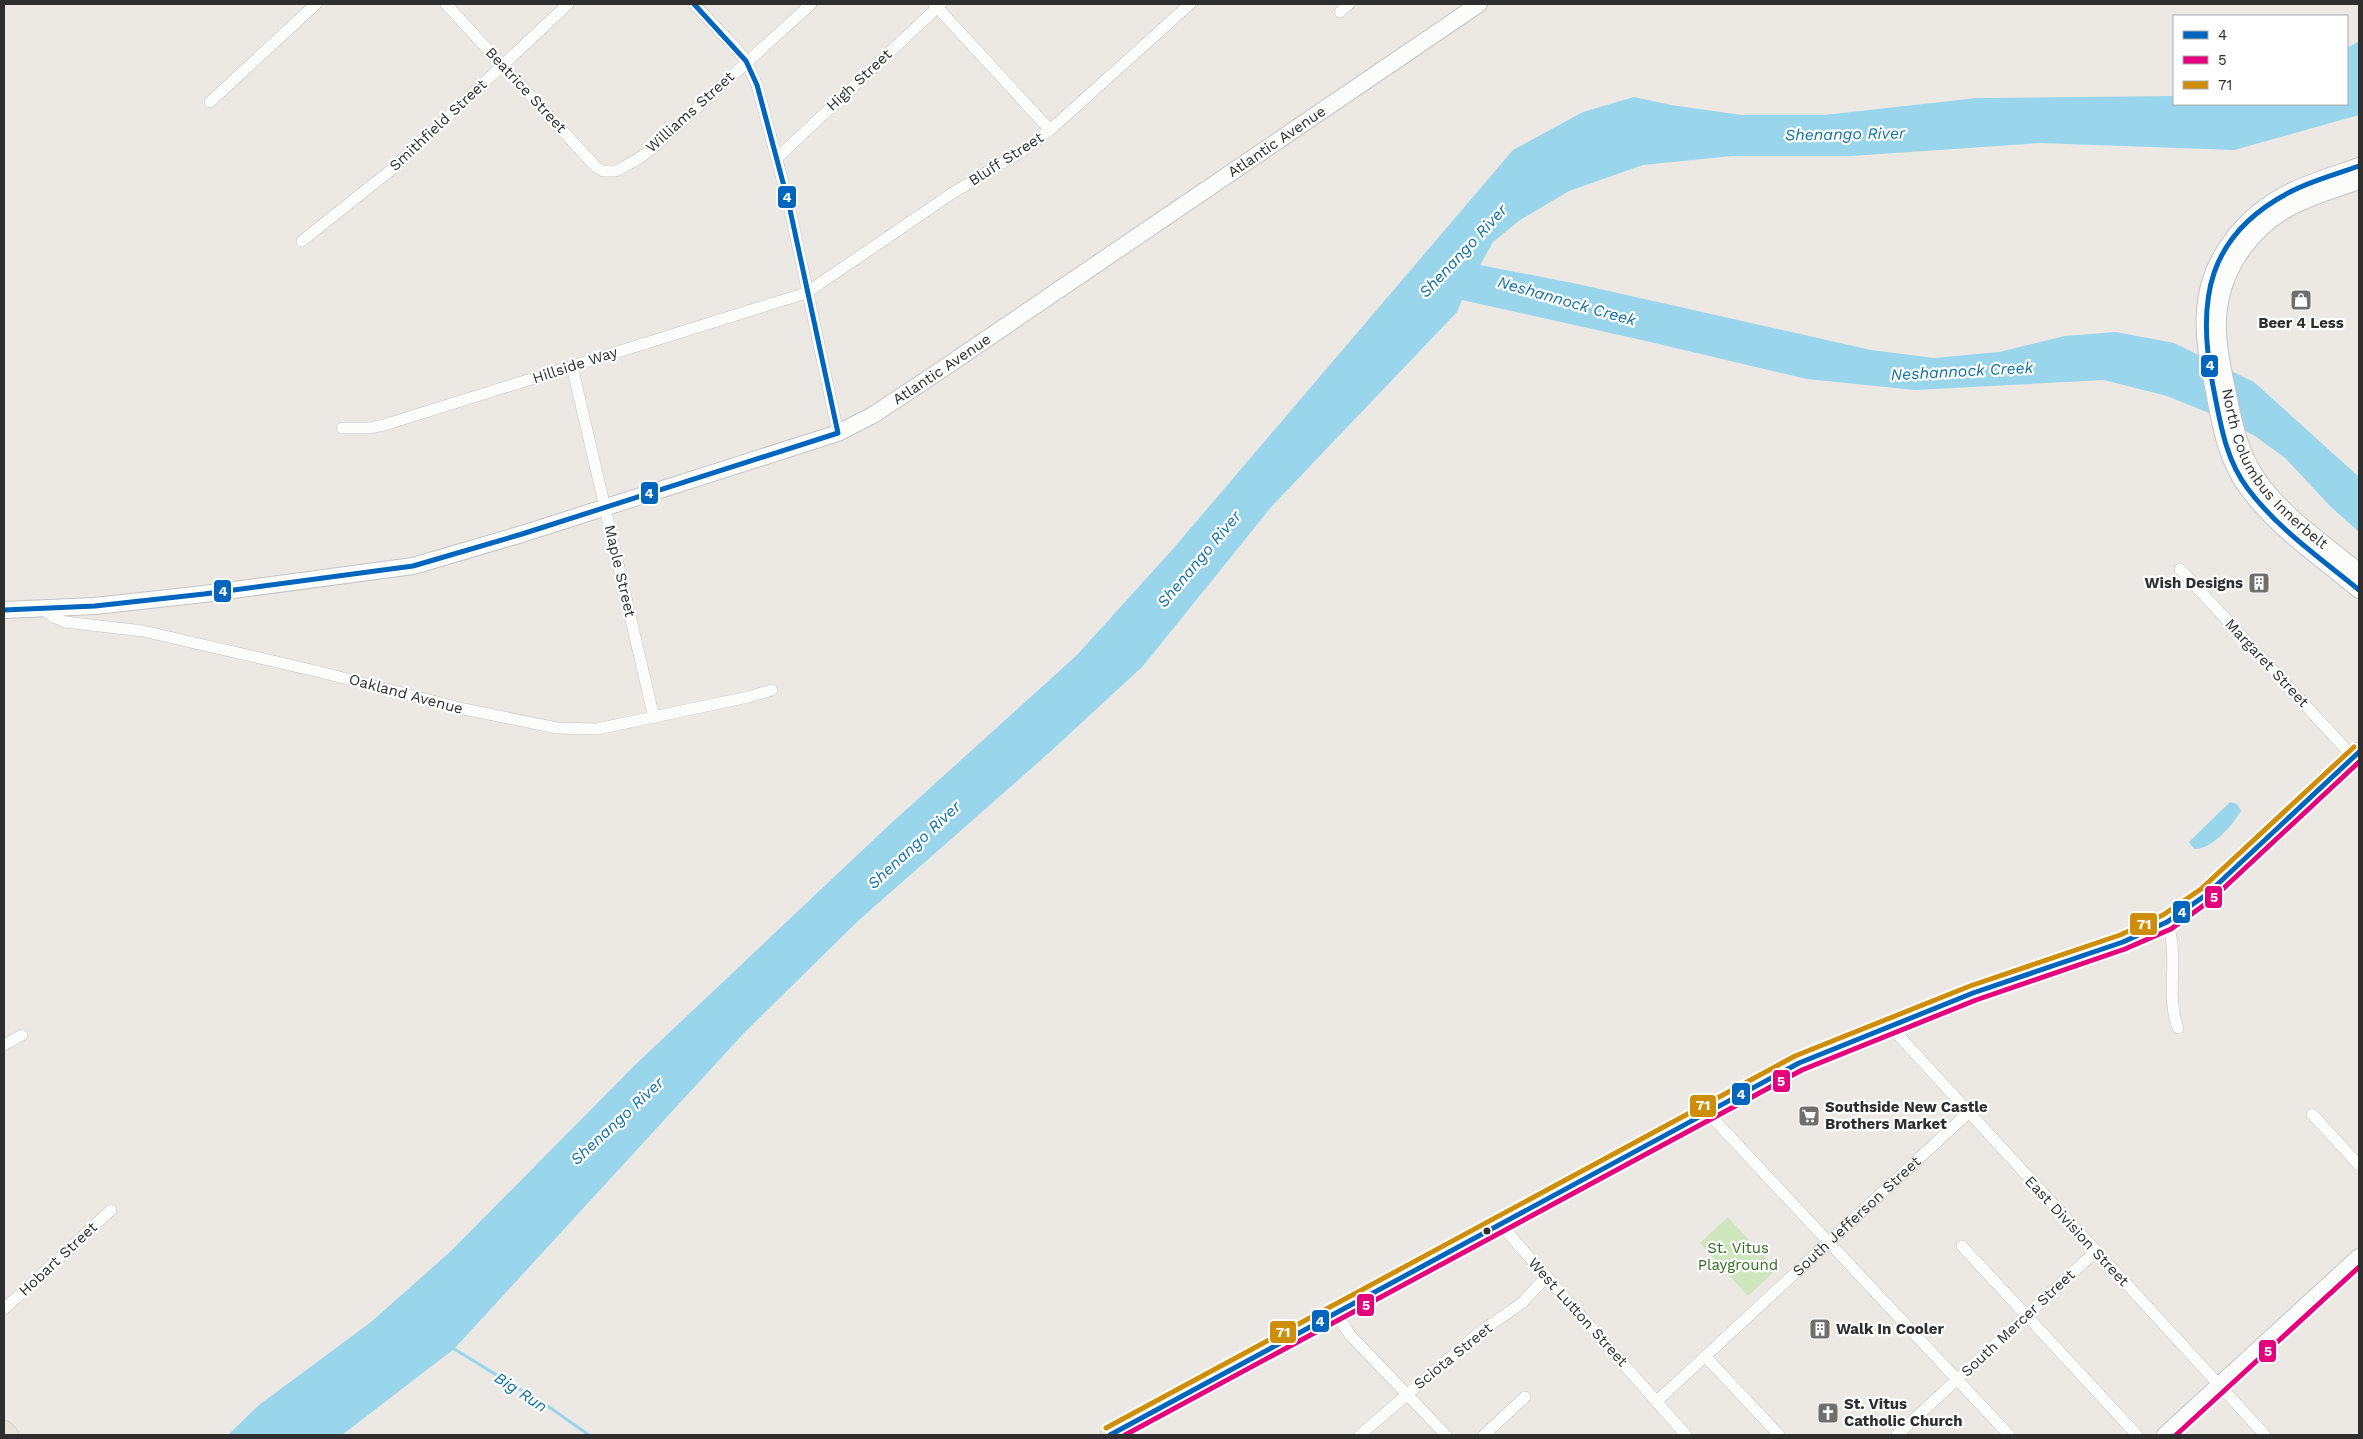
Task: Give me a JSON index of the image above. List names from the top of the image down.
{
  "streets": {
    "street": [
      "High Street",
      "Beatrice Street",
      "Williams Street",
      "Smithfield Street",
      "Atlantic Avenue",
      "Bluff Street",
      "Hillside Way",
      "North Columbus Innerbelt",
      "Maple Street",
      "Margaret Street",
      "Oakland Avenue",
      "South Jefferson Street",
      "East Division Street",
      "Hobart Street",
      "West Lutton Street",
      "South Mercer Street",
      "Sciota Street"
    ]
  },
  "crossings": [
    ["Beatrice Street", "Williams Street"],
    ["Beatrice Street", "Smithfield Street"],
    ["Atlantic Avenue", "Maple Street"],
    ["Atlantic Avenue", "Oakland Avenue"],
    ["Bluff Street", "Hillside Way"],
    ["Hillside Way", "Maple Street"],
    ["Maple Street", "Oakland Avenue"],
    ["South Jefferson Street", "East Division Street"],
    ["South Jefferson Street", "West Lutton Street"],
    ["East Division Street", "South Mercer Street"],
    ["West Lutton Street", "Sciota Street"]
  ],
  "water": ["Shenango River", "Neshannock Creek", "Big Run"],
  "parks": ["St. Vitus Playground"],
  "places": {
    "shop": ["Beer 4 Less"],
    "building": ["Wish Designs", "Walk In Cooler"],
    "supermarket": ["Southside New Castle Brothers Market"],
    "church": ["St. Vitus Catholic Church"]
  },
  "lines": ["transit line 4", "transit line 71", "transit line 5"],
  "legend": ["4", "5", "71"]
}
